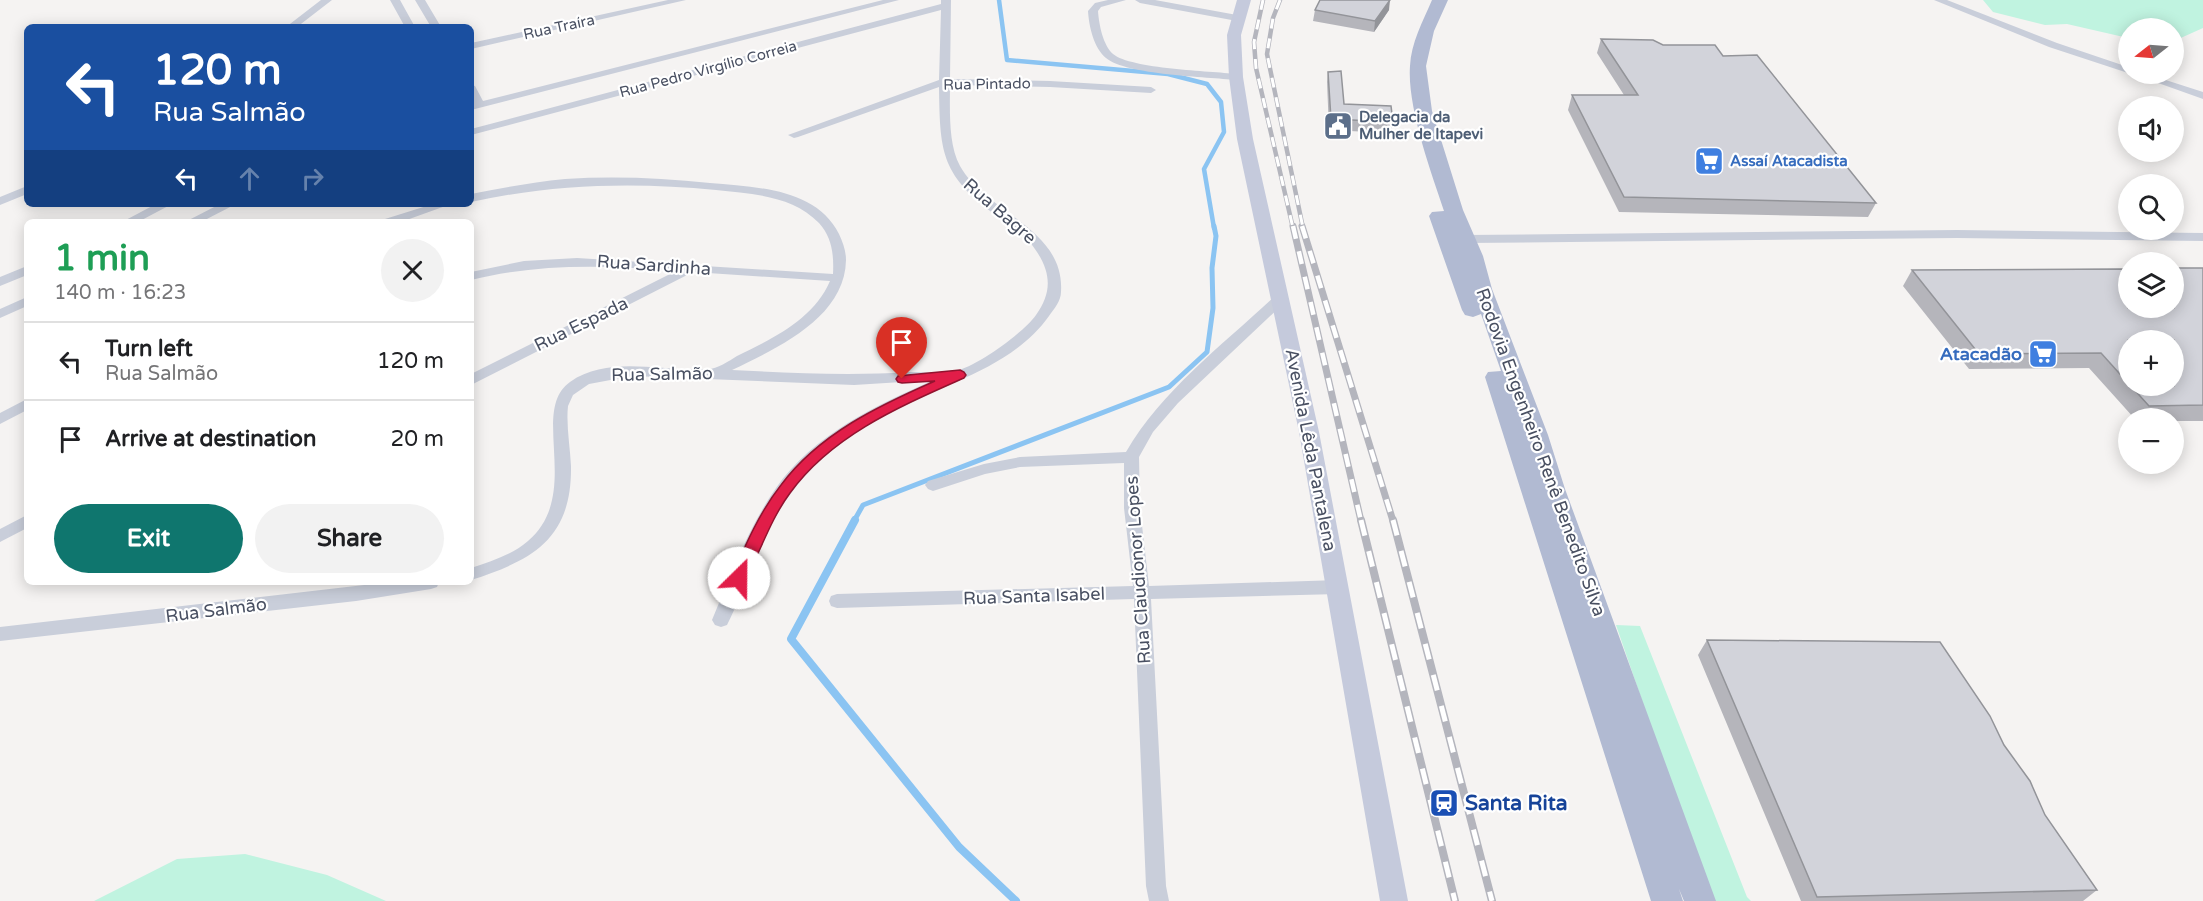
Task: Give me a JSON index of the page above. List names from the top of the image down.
{
  "streets": {
    "main road": ["Rodovia Engenheiro Renê Benedito Silva"],
    "street": [
      "Rua Traíra",
      "Rua Pedro Virgílio Correia",
      "Rua Pintado",
      "Rua Bagre",
      "Rua Sardinha",
      "Rua Espada",
      "Rua Salmão",
      "Avenida Lêda Pantalena",
      "Rua Claudionor Lopes",
      "Rua Santa Isabel"
    ]
  },
  "crossings": [
    ["Rua Pedro Virgílio Correia", "Rua Bagre"],
    ["Rua Pintado", "Rua Bagre"],
    ["Rua Bagre", "Rua Salmão"],
    ["Rua Sardinha", "Rua Espada"],
    ["Avenida Lêda Pantalena", "Rua Claudionor Lopes"],
    ["Avenida Lêda Pantalena", "Rua Santa Isabel"],
    ["Rua Claudionor Lopes", "Rua Santa Isabel"]
  ],
  "places": {
    "public building": ["Delegacia da Mulher de Itapevi"],
    "supermarket": ["Assaí Atacadista", "Atacadão"],
    "station": ["Santa Rita"]
  },
  "north": "left",
  "page": {
    "map_buttons": ["+", "−"],
    "turn": ["120 m", "Rua Salmão"],
    "heading": ["1 min", "140 m · 16:23"],
    "list": [
      {
        "name": "Turn left",
        "note": "Rua Salmão",
        "value": "120 m"
      },
      {
        "name": "Arrive at destination",
        "value": "20 m"
      }
    ],
    "buttons": ["Exit", "Share"]
  }
}
